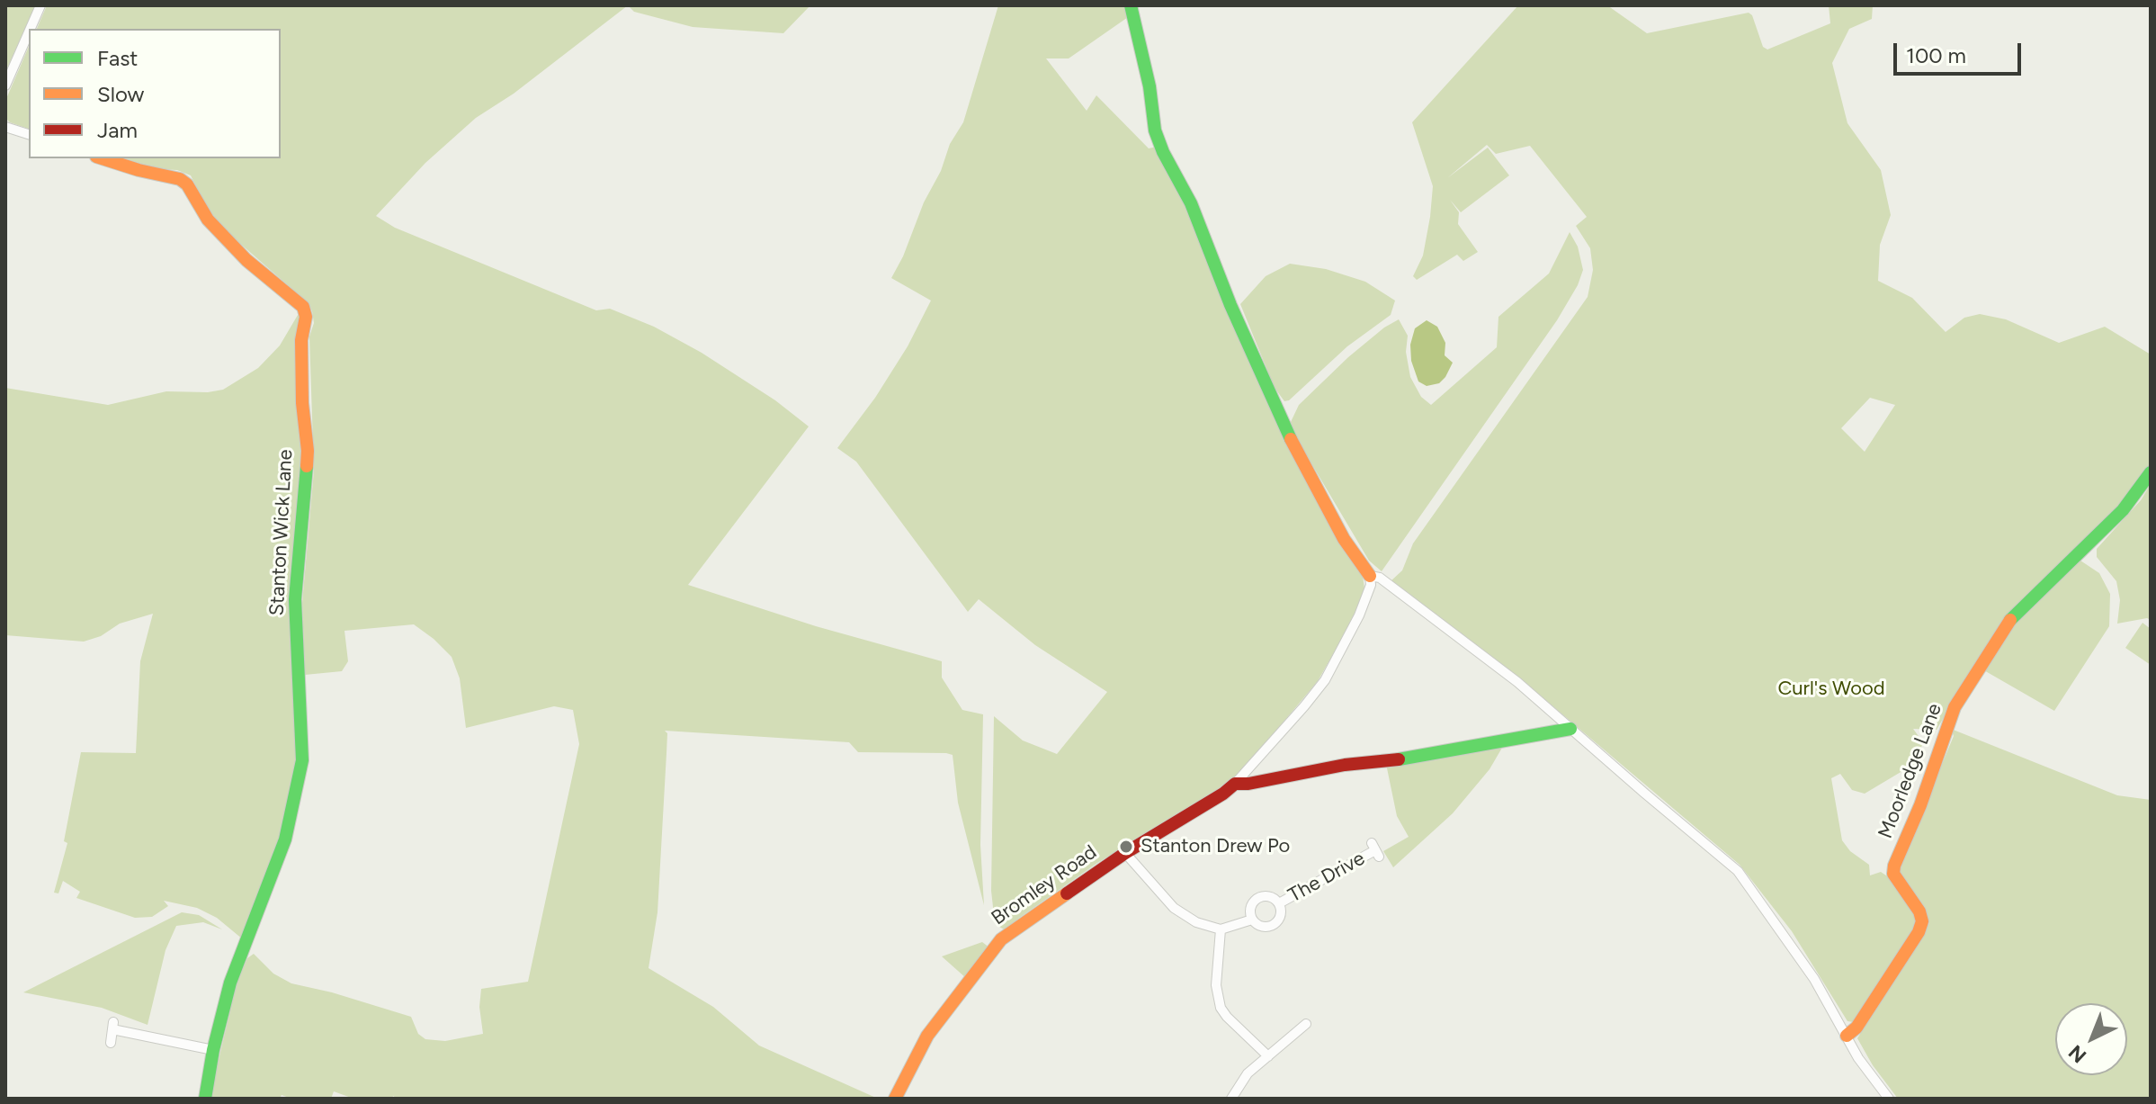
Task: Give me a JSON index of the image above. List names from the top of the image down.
{
  "streets": {
    "street": [
      "Stanton Wick Lane",
      "Moorledge Lane",
      "The Drive",
      "Bromley Road"
    ]
  },
  "parks": ["Curl's Wood"],
  "places": ["Stanton Drew Po"],
  "legend": ["Fast", "Slow", "Jam"],
  "scale_bar": "100 m",
  "north": "bottom left"
}
